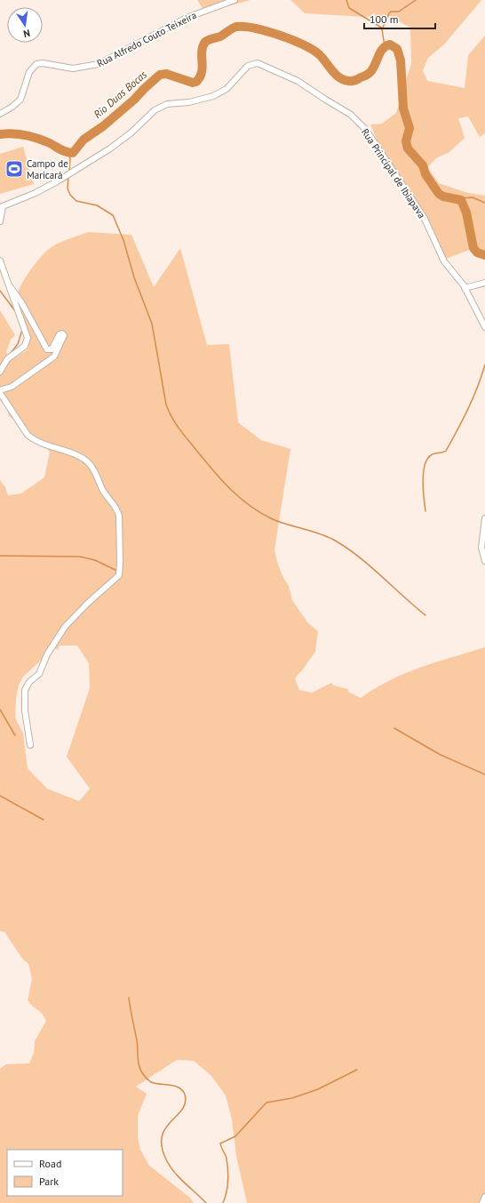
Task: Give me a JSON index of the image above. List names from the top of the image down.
{
  "streets": {
    "street": ["Rua Alfredo Couto Teixeira", "Rua Principal de Ibiapava"]
  },
  "water": ["Rio Duas Bocas"],
  "places": {
    "sports": ["Campo de Maricará"]
  },
  "legend": ["Road", "Park"],
  "scale_bar": "100 m",
  "north": "bottom"
}
